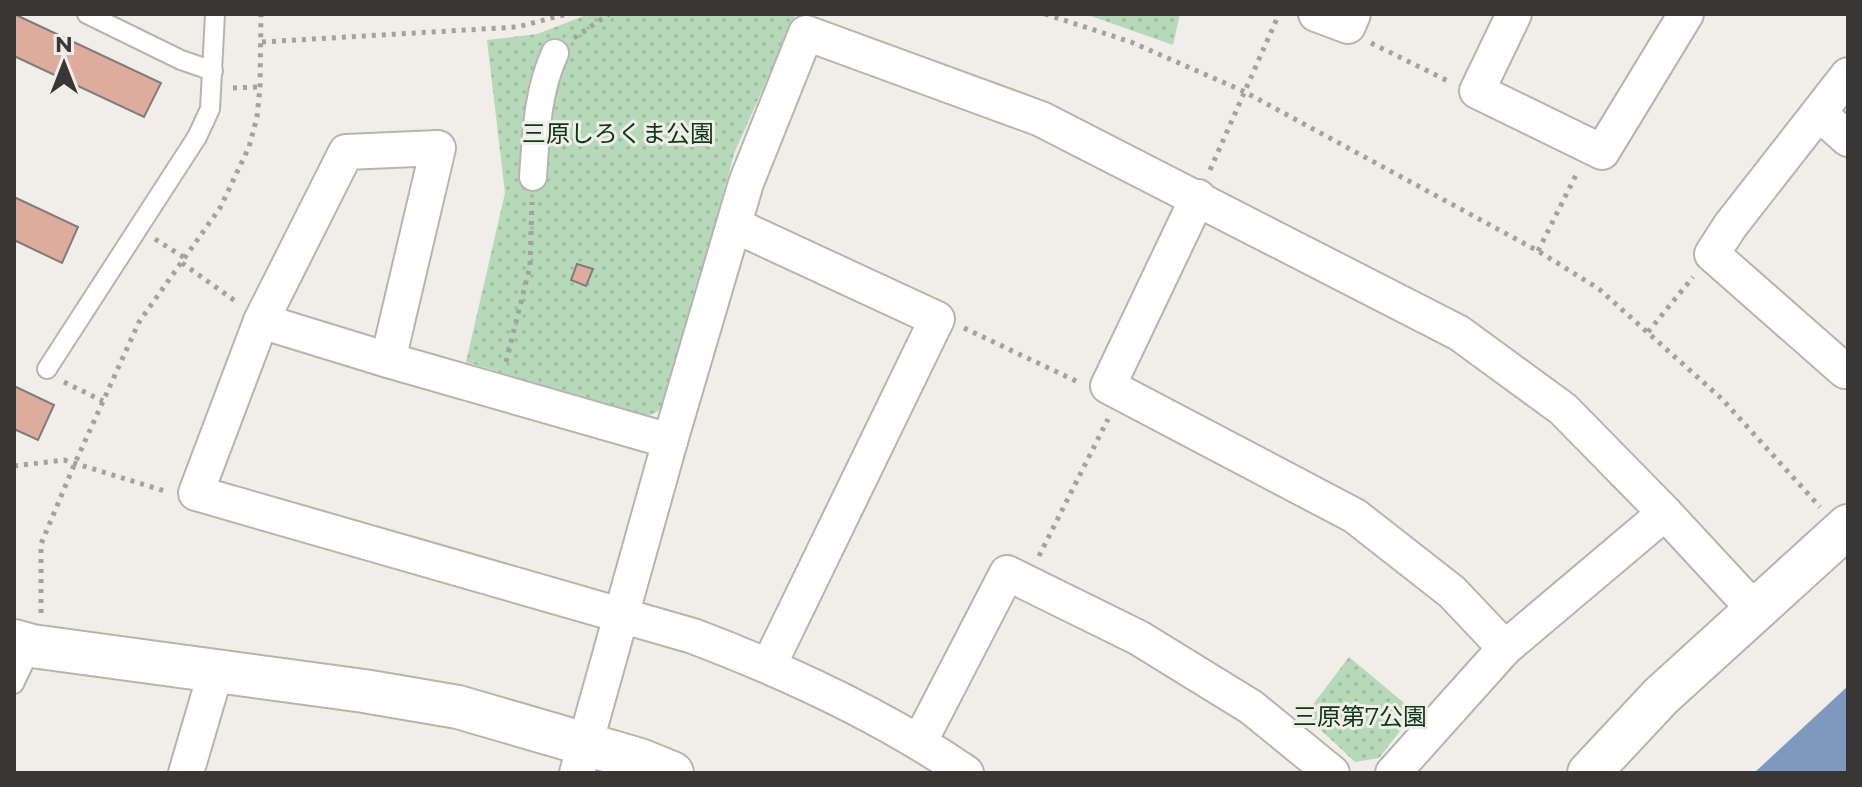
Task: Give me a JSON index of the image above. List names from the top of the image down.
{
  "parks": ["三原しろくま公園", "三原第7公園"],
  "north": "top"
}
